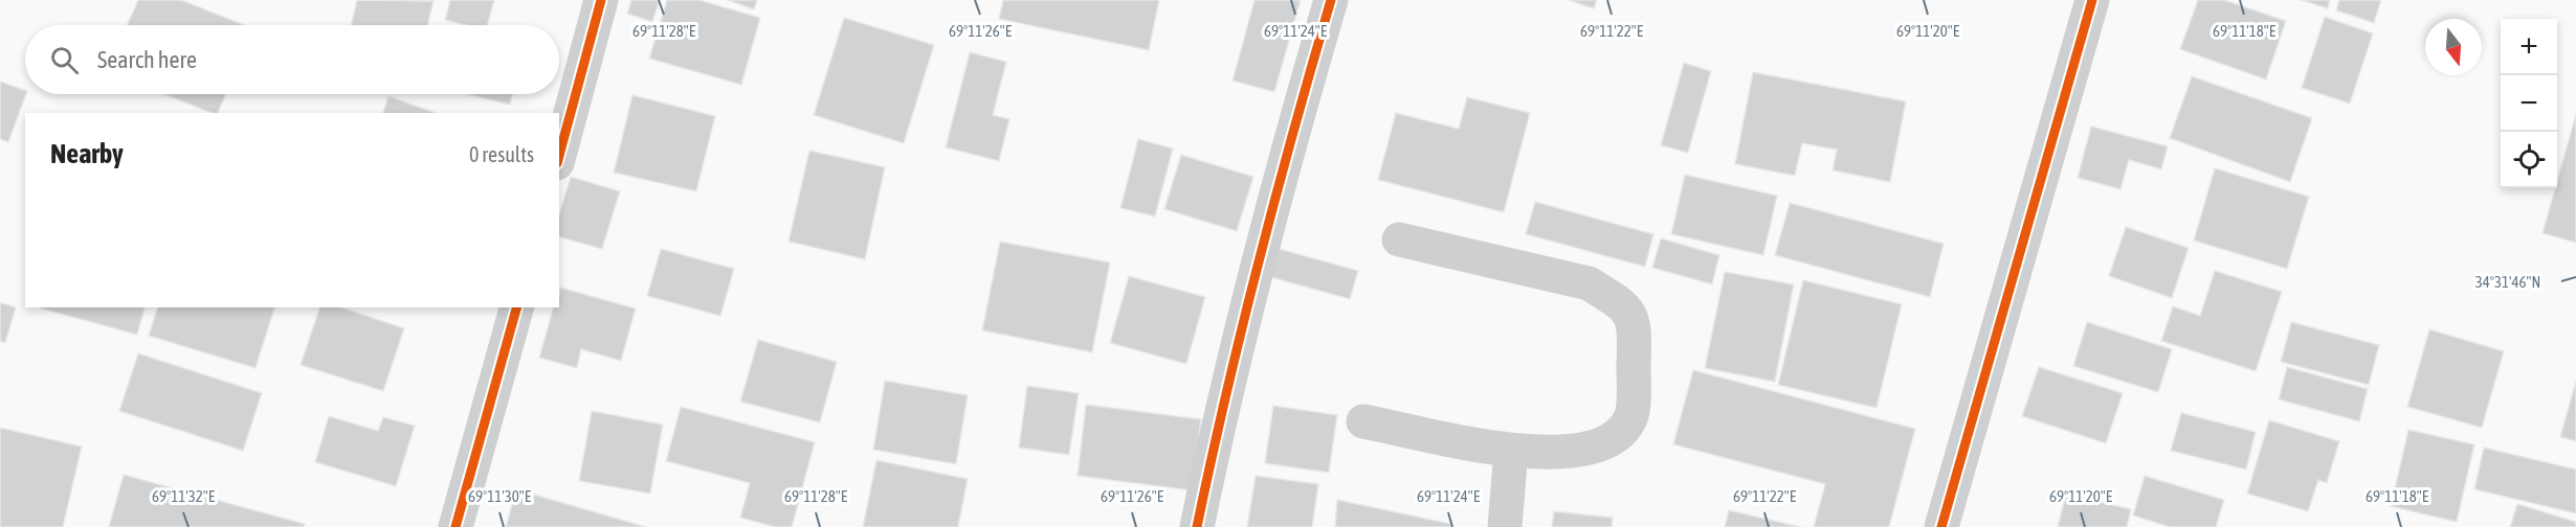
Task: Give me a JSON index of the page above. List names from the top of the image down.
{
  "north": "bottom",
  "page": {
    "map_buttons": ["+", "−"],
    "search": "Search here",
    "heading": ["Nearby", "0 results"]
  },
  "coordinates": [
    "69°11'28\"E",
    "69°11'26\"E",
    "69°11'24\"E",
    "69°11'22\"E",
    "69°11'20\"E",
    "69°11'18\"E",
    "34°31'46\"N",
    "69°11'32\"E",
    "69°11'30\"E"
  ]
}
